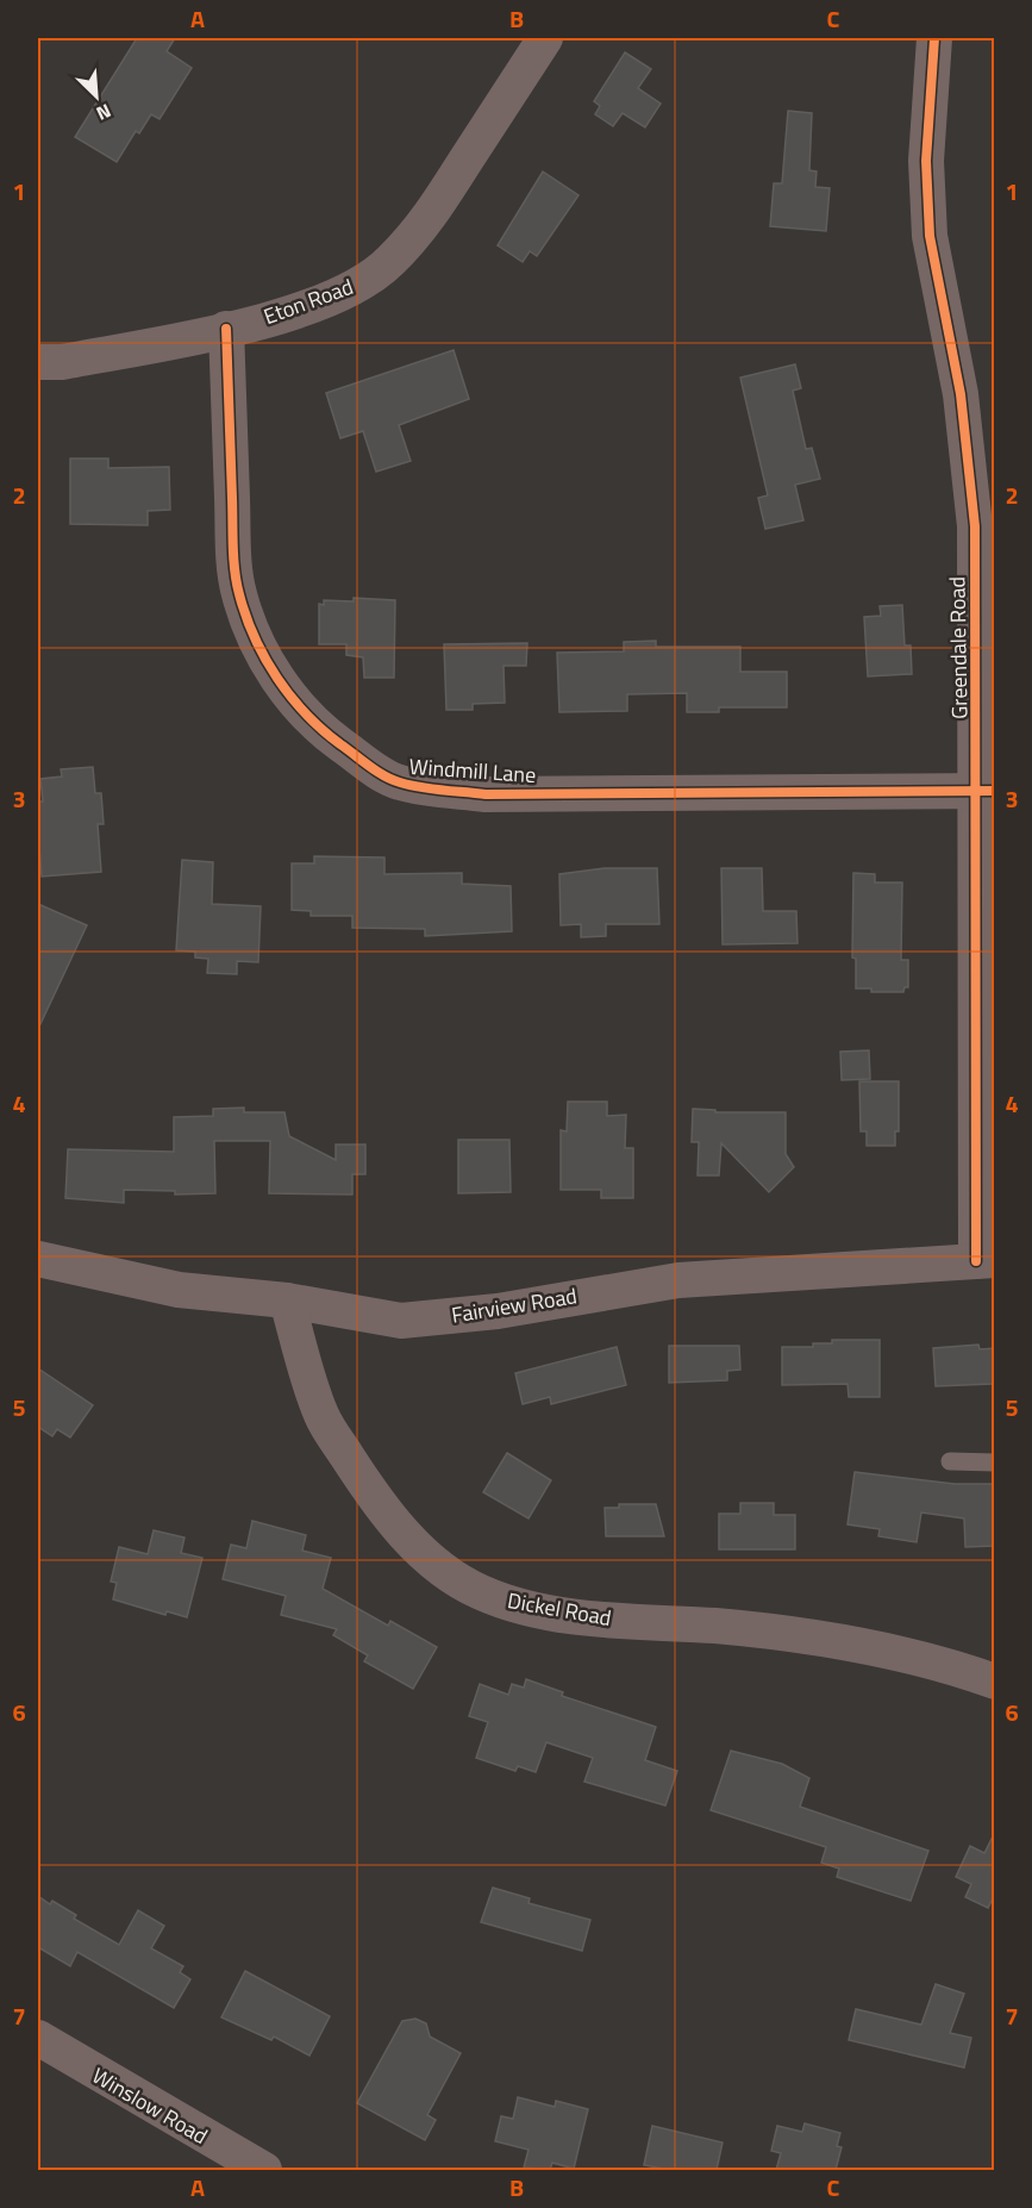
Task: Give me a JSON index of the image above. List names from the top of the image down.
{
  "streets": {
    "street": [
      "Eton Road",
      "Greendale Road",
      "Windmill Lane",
      "Fairview Road",
      "Dickel Road",
      "Winslow Road"
    ]
  },
  "crossings": [
    ["Eton Road", "Windmill Lane"],
    ["Greendale Road", "Windmill Lane"],
    ["Greendale Road", "Fairview Road"],
    ["Fairview Road", "Dickel Road"]
  ],
  "north": "bottom right",
  "grid": {
    "columns": ["A", "B", "C"],
    "rows": [
      "1",
      "2",
      "3",
      "4",
      "5",
      "6",
      "7"
    ]
  }
}
